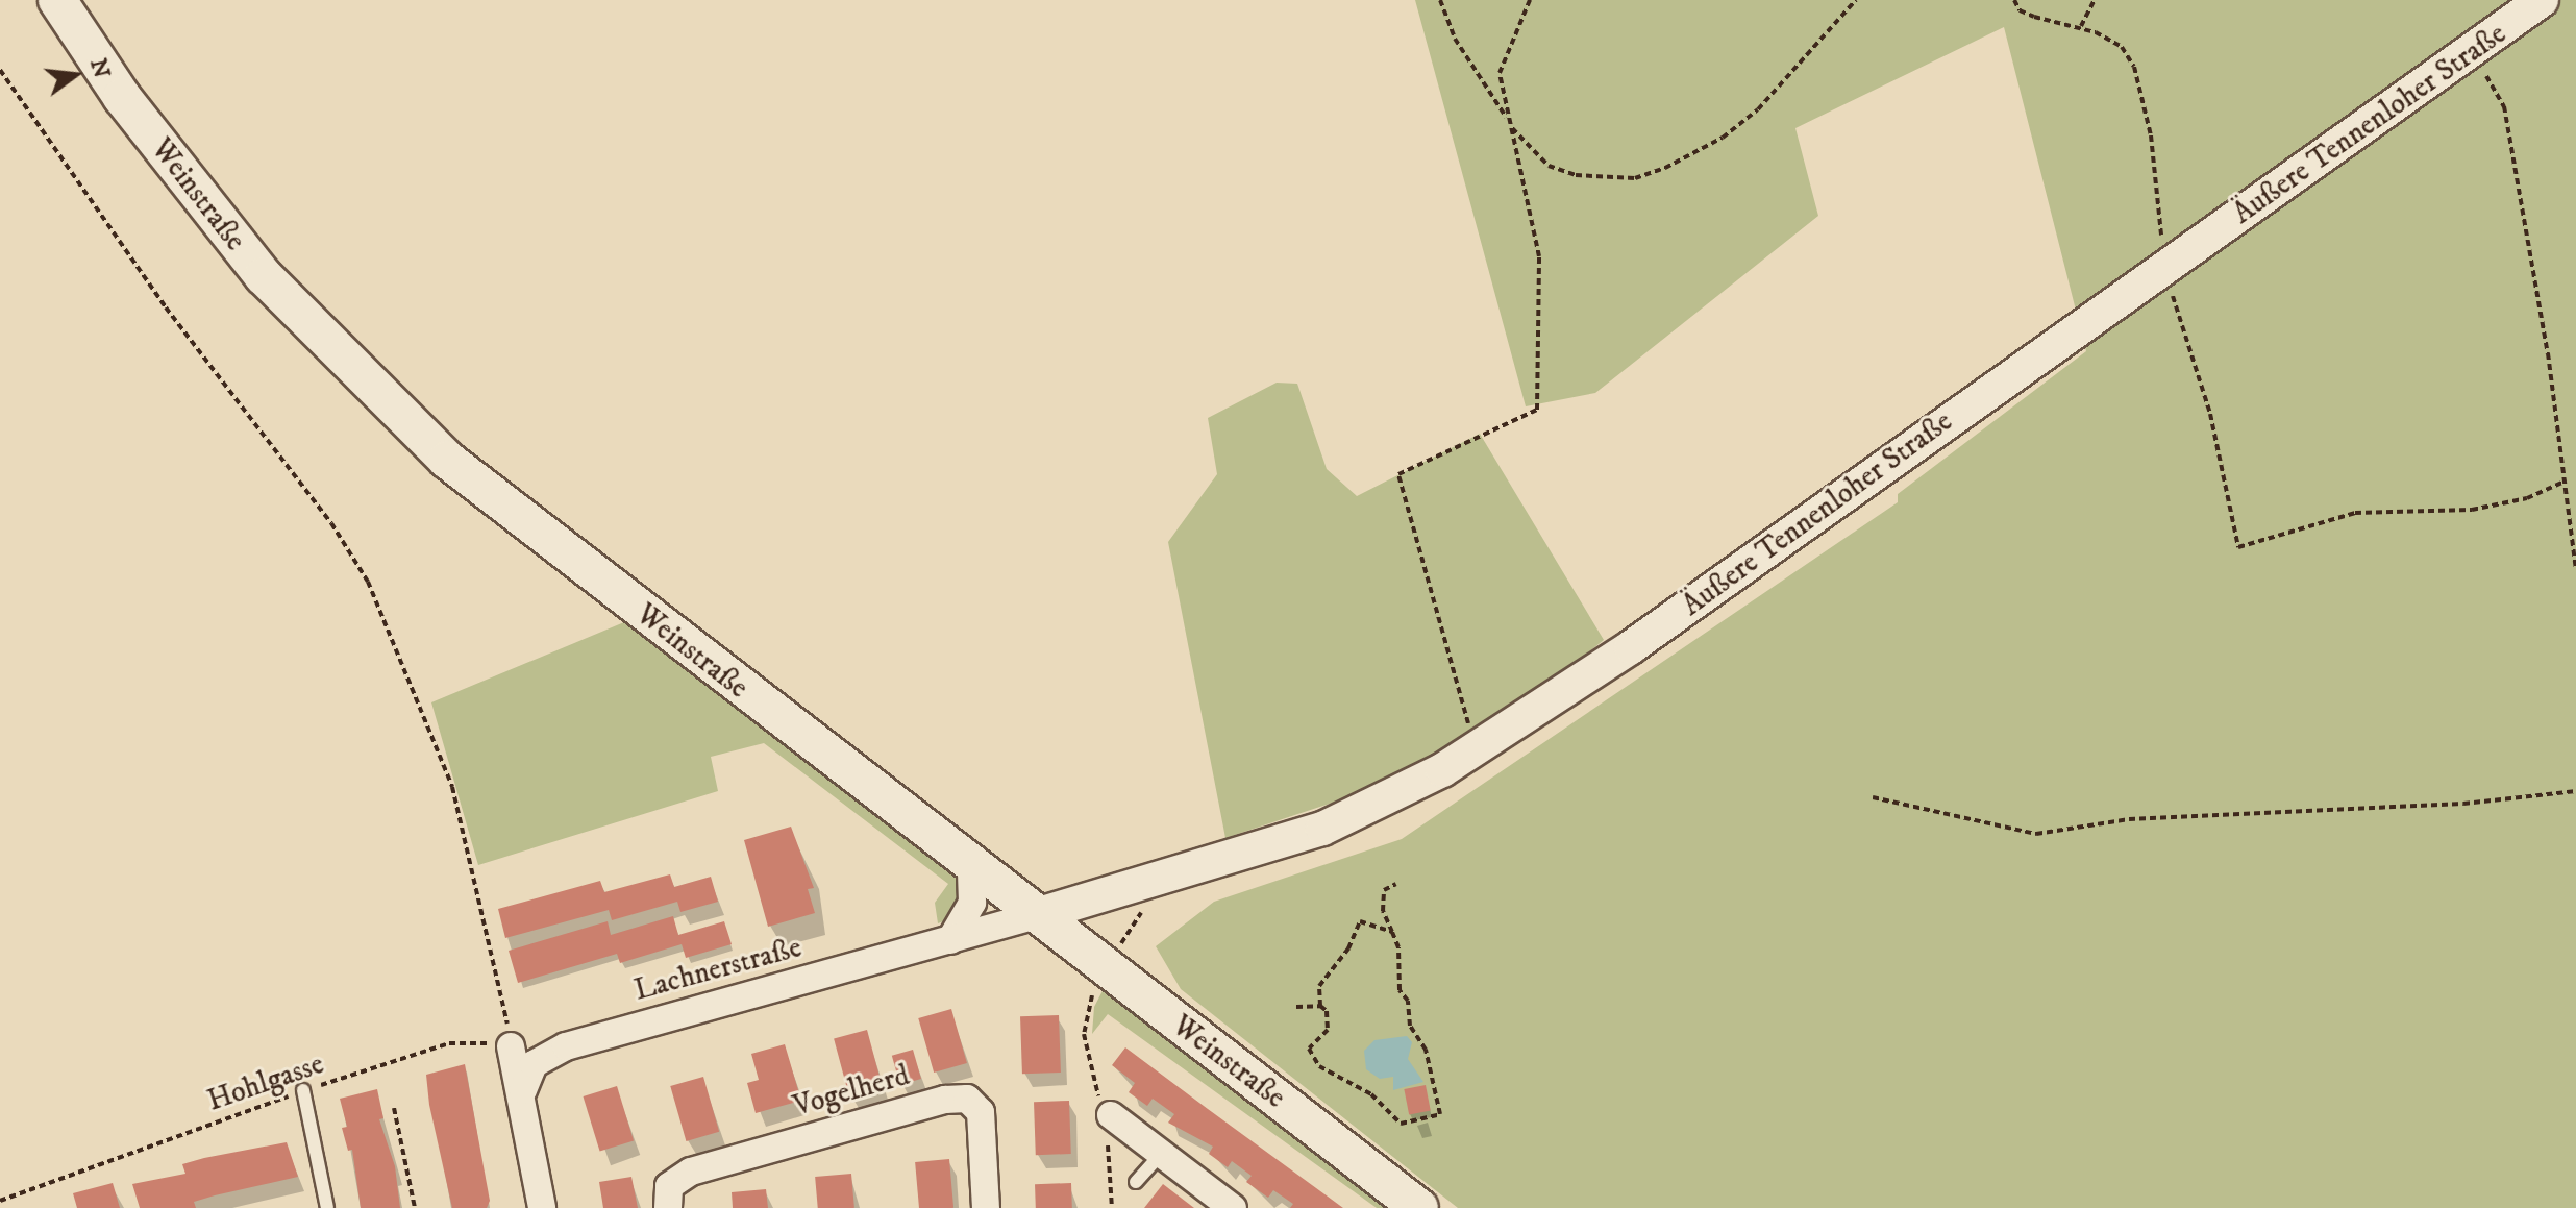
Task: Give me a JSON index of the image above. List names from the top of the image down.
{
  "streets": {
    "main road": ["Weinstraße"],
    "street": ["Äußere Tennenloher Straße", "Lachnerstraße", "Vogelherd"],
    "path": ["Hohlgasse"]
  },
  "crossings": [
    ["Äußere Tennenloher Straße", "Weinstraße"],
    ["Äußere Tennenloher Straße", "Lachnerstraße"],
    ["Weinstraße", "Lachnerstraße"]
  ],
  "north": "right"
}
